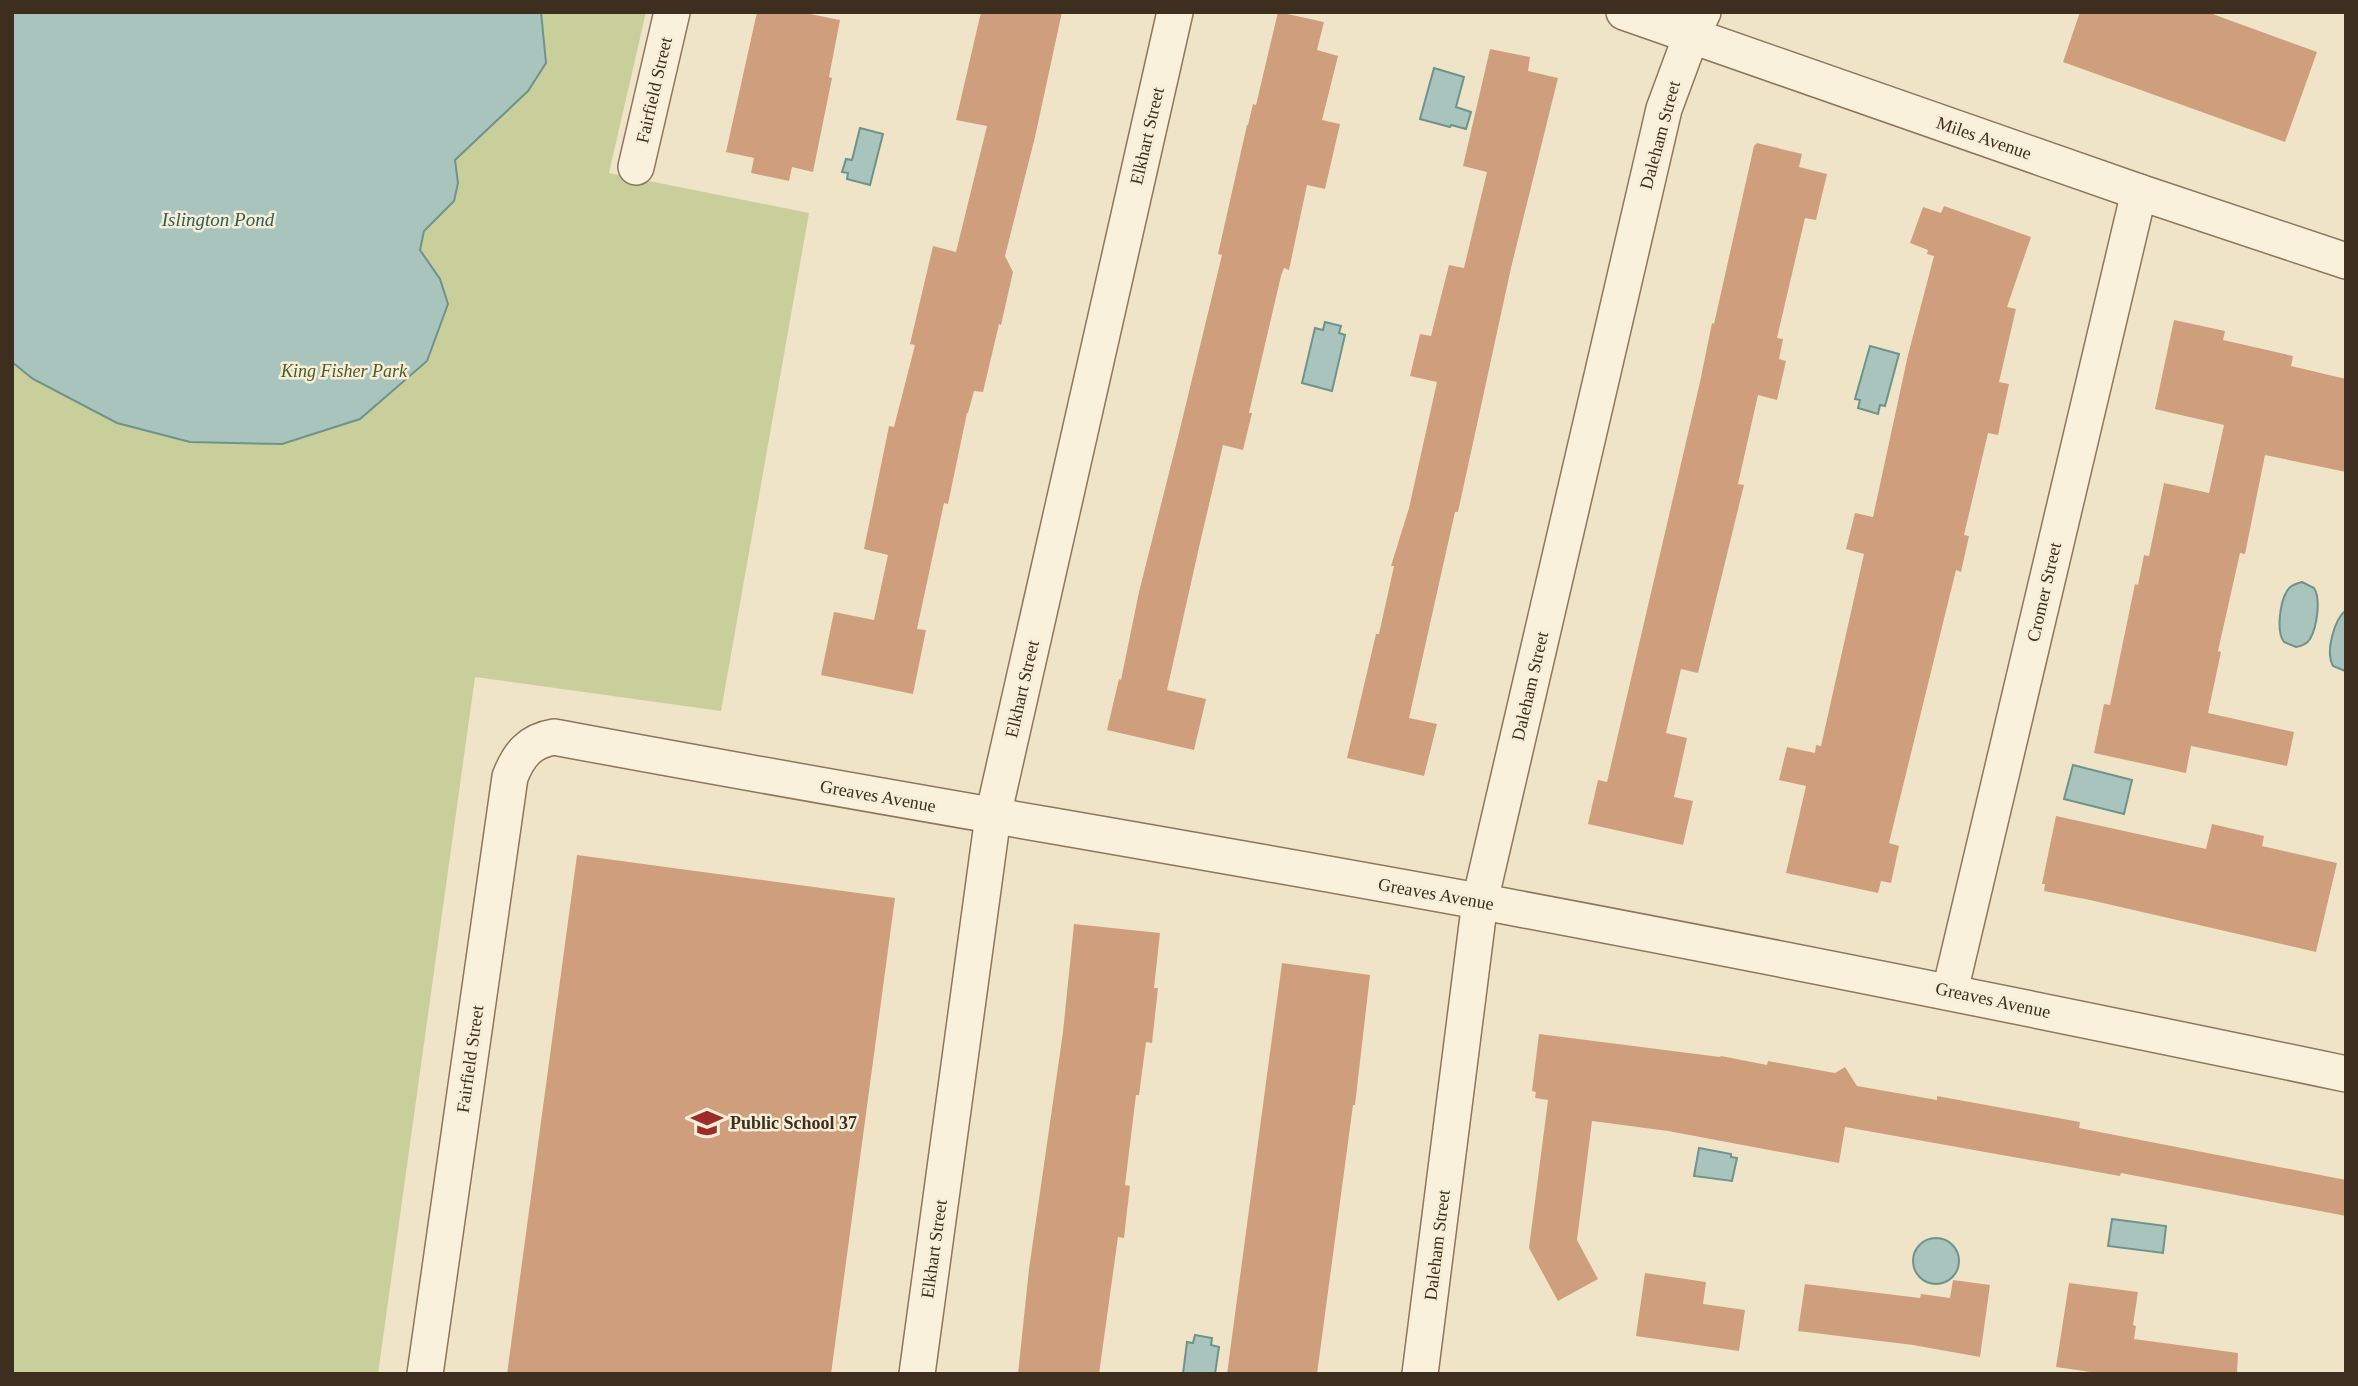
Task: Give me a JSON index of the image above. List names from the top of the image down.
{
  "streets": {
    "street": [
      "Fairfield Street",
      "Daleham Street",
      "Elkhart Street",
      "Miles Avenue",
      "Cromer Street",
      "Greaves Avenue"
    ]
  },
  "crossings": [
    ["Fairfield Street", "Greaves Avenue"],
    ["Daleham Street", "Miles Avenue"],
    ["Daleham Street", "Greaves Avenue"],
    ["Elkhart Street", "Greaves Avenue"],
    ["Miles Avenue", "Cromer Street"],
    ["Cromer Street", "Greaves Avenue"]
  ],
  "water": ["Islington Pond"],
  "parks": ["King Fisher Park"],
  "places": {
    "school or university": ["Public School 37"]
  }
}
